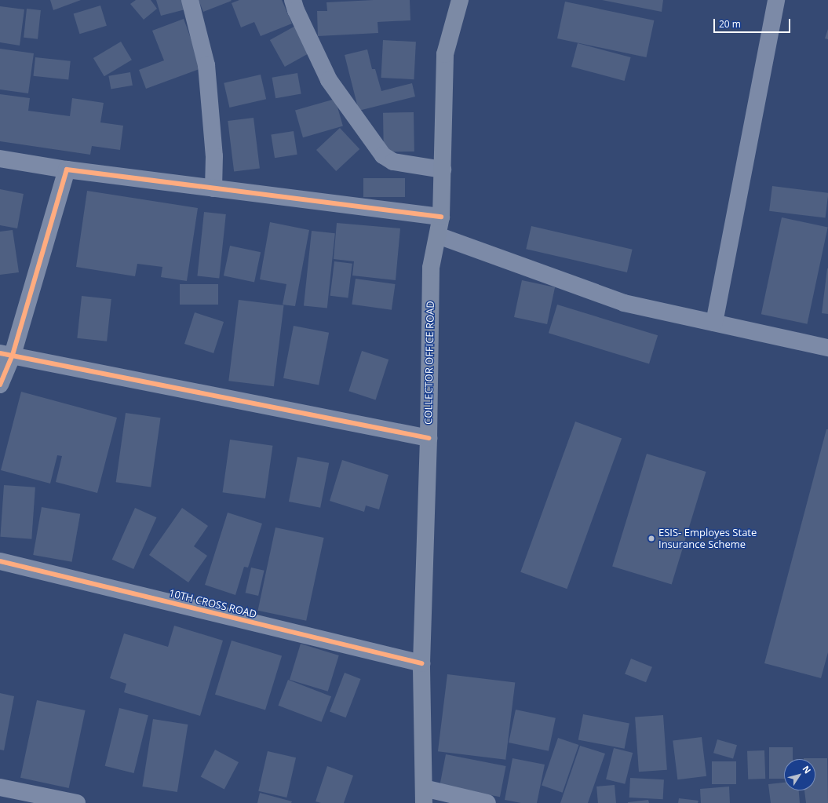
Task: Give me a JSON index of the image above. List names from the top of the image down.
{
  "streets": {
    "main road": ["COLLECTOR OFFICE ROAD"],
    "street": ["10TH CROSS ROAD"]
  },
  "crossings": [
    ["COLLECTOR OFFICE ROAD", "10TH CROSS ROAD"]
  ],
  "places": ["ESIS- Employes State Insurance Scheme"],
  "scale_bar": "20 m",
  "north": "top right"
}
